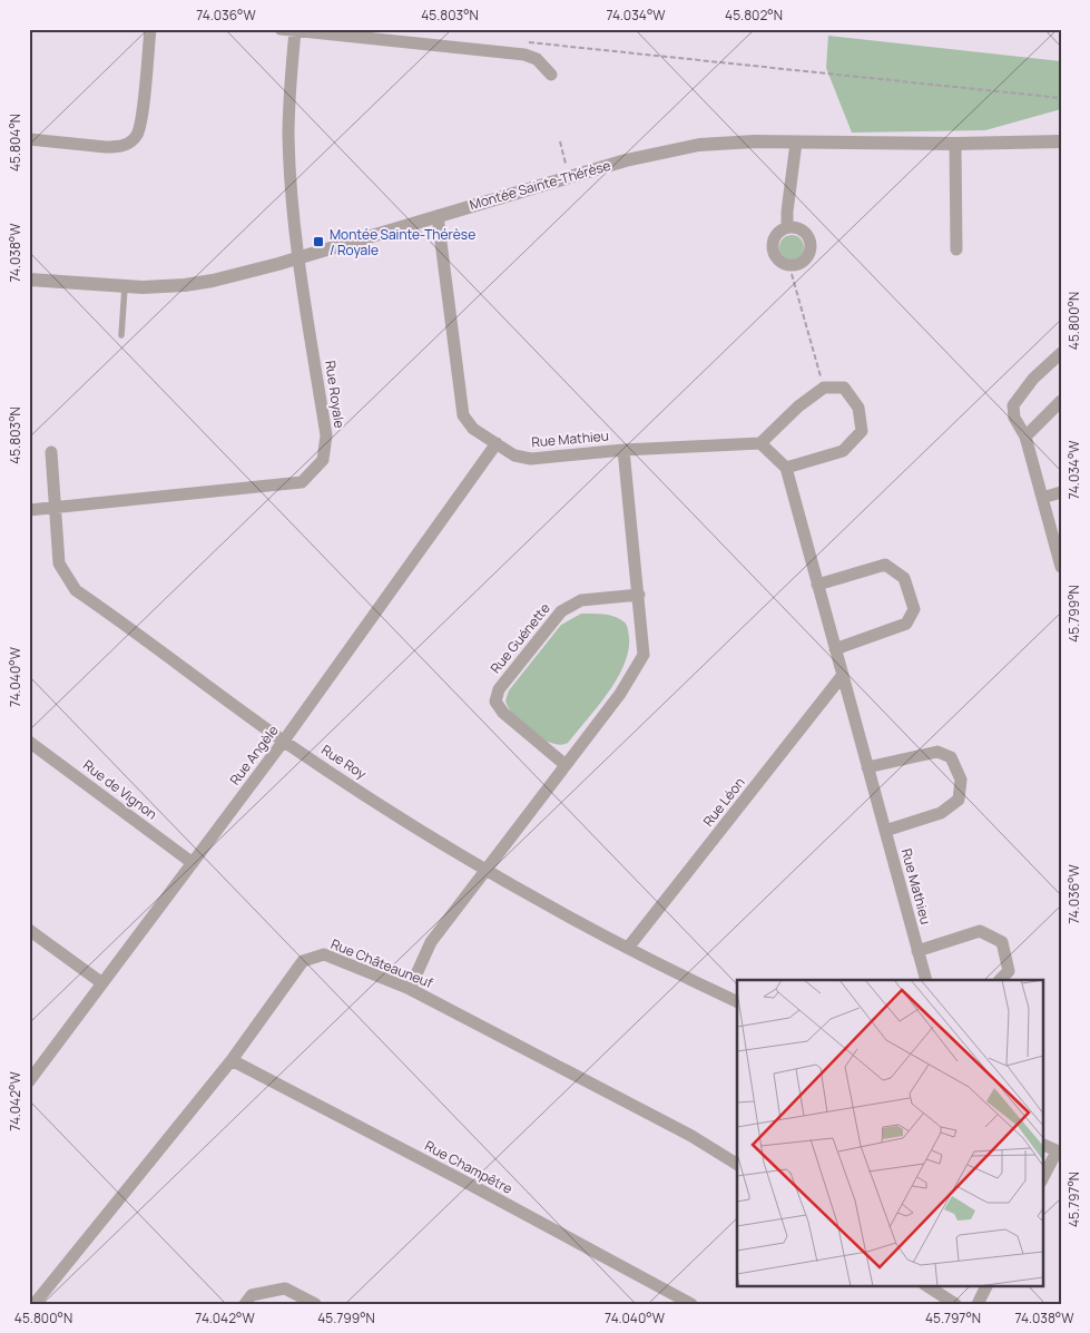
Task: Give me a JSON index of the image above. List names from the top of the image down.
{
  "streets": {
    "street": [
      "Montée Sainte-Thérèse",
      "Rue Royale",
      "Rue Mathieu",
      "Rue Guénette",
      "Rue Angèle",
      "Rue Roy",
      "Rue de Vignon",
      "Rue Léon",
      "Rue Châteauneuf",
      "Rue Champêtre"
    ]
  },
  "crossings": [
    ["Montée Sainte-Thérèse", "Rue Royale"],
    ["Montée Sainte-Thérèse", "Rue Mathieu"],
    ["Rue Royale", "Rue Roy"],
    ["Rue Mathieu", "Rue Angèle"],
    ["Rue Mathieu", "Rue Léon"],
    ["Rue Angèle", "Rue Roy"],
    ["Rue Angèle", "Rue de Vignon"],
    ["Rue Roy", "Rue Léon"],
    ["Rue Châteauneuf", "Rue Champêtre"]
  ],
  "places": {
    "transit": ["Montée Sainte-Thérèse / Royale"]
  },
  "coordinates": [
    "74.036°W",
    "45.803°N",
    "74.034°W",
    "45.802°N",
    "45.804°N",
    "74.038°W",
    "45.800°N",
    "45.799°N",
    "74.040°W",
    "74.042°W",
    "45.797°N"
  ]
}
